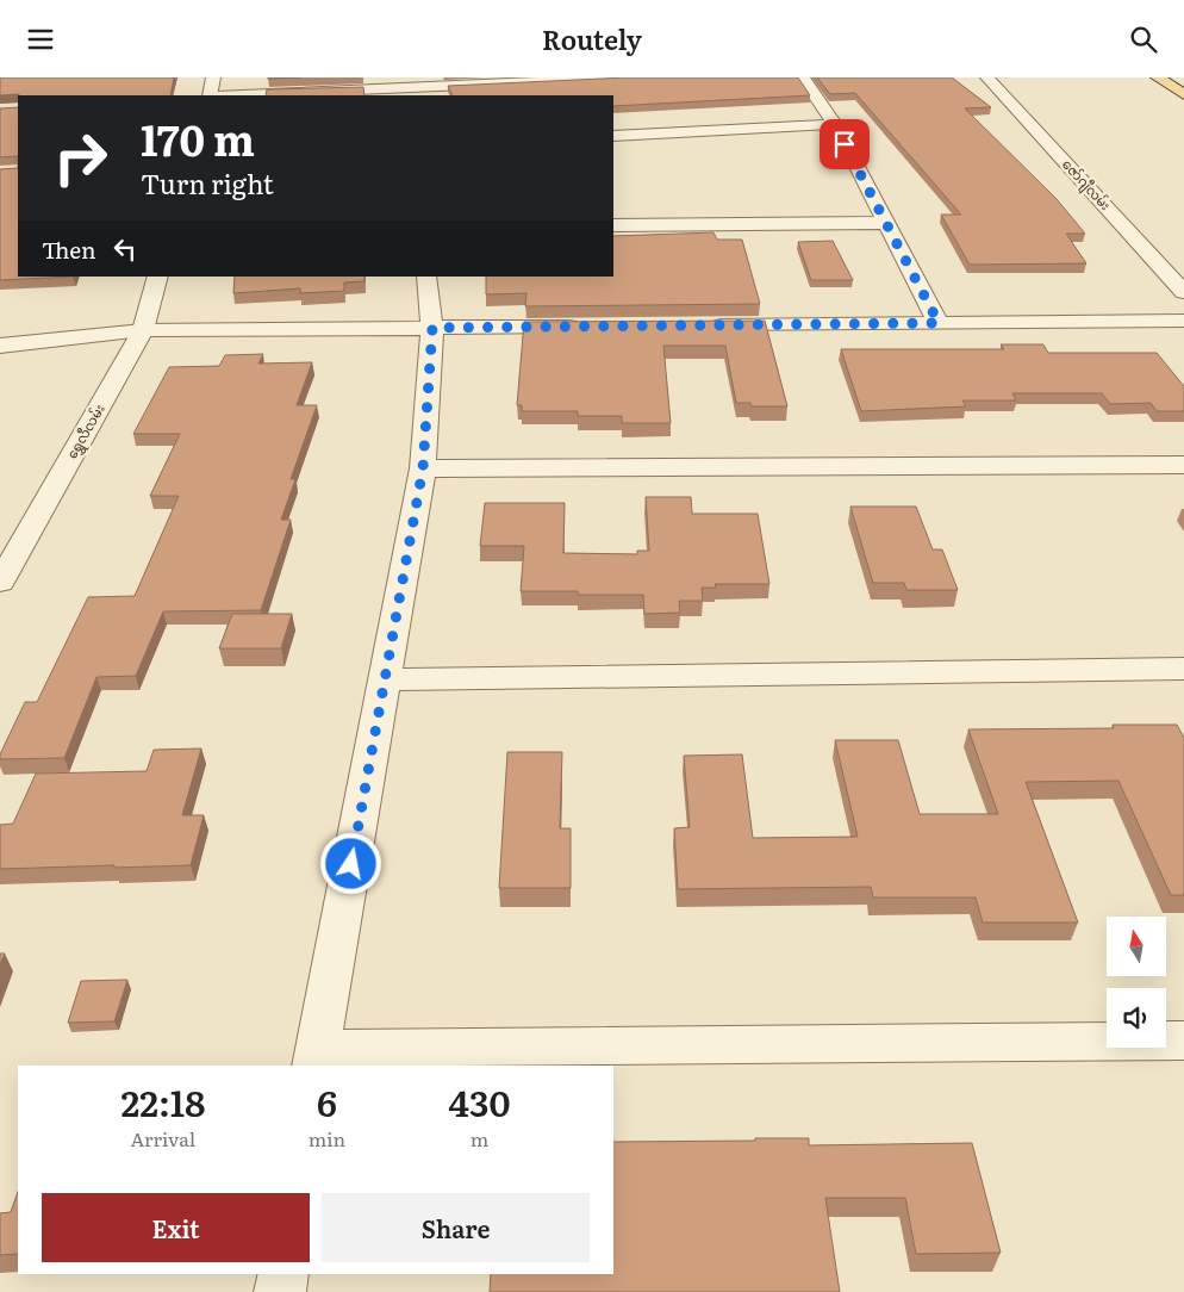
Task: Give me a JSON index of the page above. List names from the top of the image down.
{
  "streets": {
    "street": ["ဇော်ဂျီလမ်း", "ရွှေလီလမ်း"]
  },
  "north": "top",
  "page": {
    "header": "Routely",
    "turn": ["170 m", "Turn right"],
    "then": "Then",
    "eta": [
      "22:18",
      "Arrival",
      "6",
      "min",
      "430",
      "m"
    ],
    "buttons": ["Exit", "Share"]
  }
}
